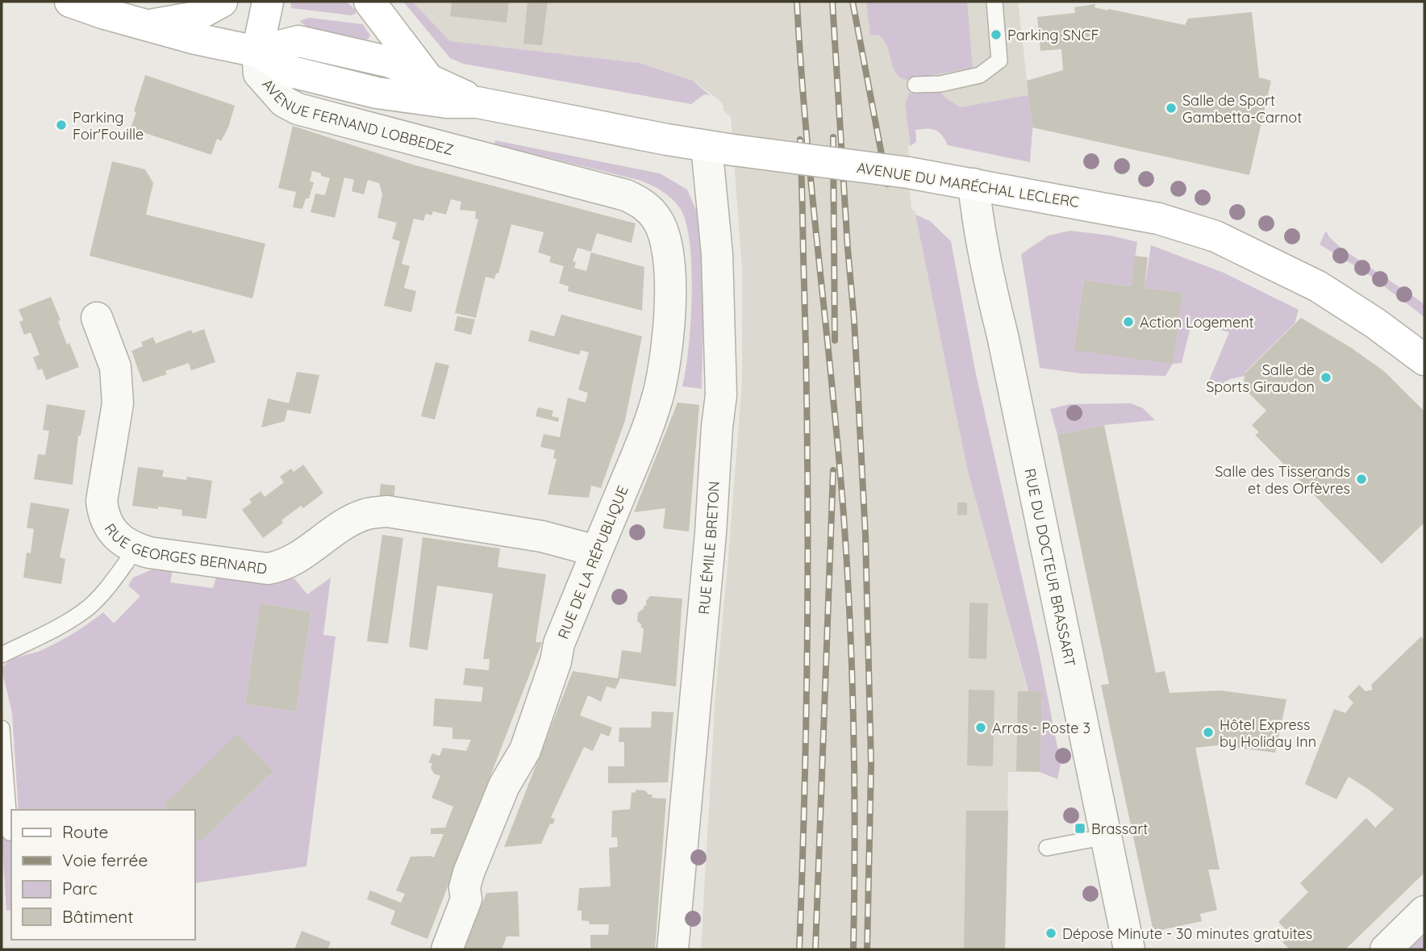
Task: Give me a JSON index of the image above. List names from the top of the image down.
{
  "streets": {
    "main road": ["AVENUE FERNAND LOBBEDEZ", "AVENUE DU MARÉCHAL LECLERC"],
    "street": [
      "RUE GEORGES BERNARD",
      "RUE ÉMILE BRETON",
      "RUE DE LA RÉPUBLIQUE",
      "RUE DU DOCTEUR BRASSART"
    ]
  },
  "crossings": [
    ["AVENUE FERNAND LOBBEDEZ", "AVENUE DU MARÉCHAL LECLERC"],
    ["AVENUE FERNAND LOBBEDEZ", "RUE DE LA RÉPUBLIQUE"],
    ["AVENUE DU MARÉCHAL LECLERC", "RUE ÉMILE BRETON"],
    ["AVENUE DU MARÉCHAL LECLERC", "RUE DU DOCTEUR BRASSART"],
    ["RUE GEORGES BERNARD", "RUE DE LA RÉPUBLIQUE"]
  ],
  "places": {
    "other": [
      "Parking SNCF",
      "Salle de Sport Gambetta-Carnot",
      "Parking Foir'Fouille",
      "Action Logement",
      "Salle de Sports Giraudon",
      "Salle des Tisserands et des Orfèvres",
      "Arras - Poste 3",
      "Hôtel Express by Holiday Inn",
      "Dépose Minute - 30 minutes gratuites"
    ],
    "transit": ["Brassart"]
  },
  "legend": [
    "Route",
    "Voie ferrée",
    "Parc",
    "Bâtiment"
  ]
}
